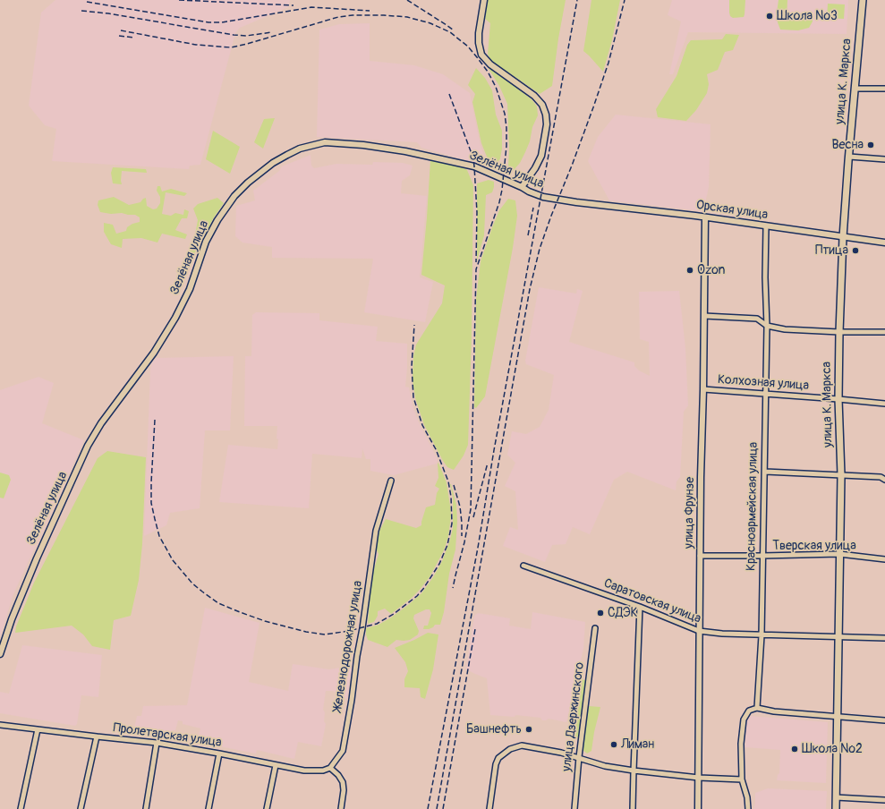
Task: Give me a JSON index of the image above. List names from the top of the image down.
{
  "streets": {
    "main road": ["улица К. Маркса"],
    "street": [
      "Зелёная улица",
      "Орская улица",
      "Колхозная улица",
      "Красноармейская улица",
      "улица Фрунзе",
      "Тверская улица",
      "Саратовская улица",
      "Железнодорожная улица",
      "улица Дзержинского",
      "Пролетарская улица"
    ]
  },
  "crossings": [
    ["улица К. Маркса", "Орская улица"],
    ["улица К. Маркса", "Колхозная улица"],
    ["улица К. Маркса", "Тверская улица"],
    ["улица К. Маркса", "Саратовская улица"],
    ["Зелёная улица", "Орская улица"],
    ["Орская улица", "Красноармейская улица"],
    ["Орская улица", "улица Фрунзе"],
    ["Колхозная улица", "Красноармейская улица"],
    ["Колхозная улица", "улица Фрунзе"],
    ["Красноармейская улица", "Тверская улица"],
    ["Красноармейская улица", "Саратовская улица"],
    ["улица Фрунзе", "Тверская улица"],
    ["улица Фрунзе", "Саратовская улица"],
    ["Железнодорожная улица", "Пролетарская улица"]
  ],
  "places": [
    "Школа №3",
    "Весна",
    "Птица",
    "Ozon",
    "СДЭК",
    "Башнефть",
    "Лиман",
    "Школа №2"
  ]
}
